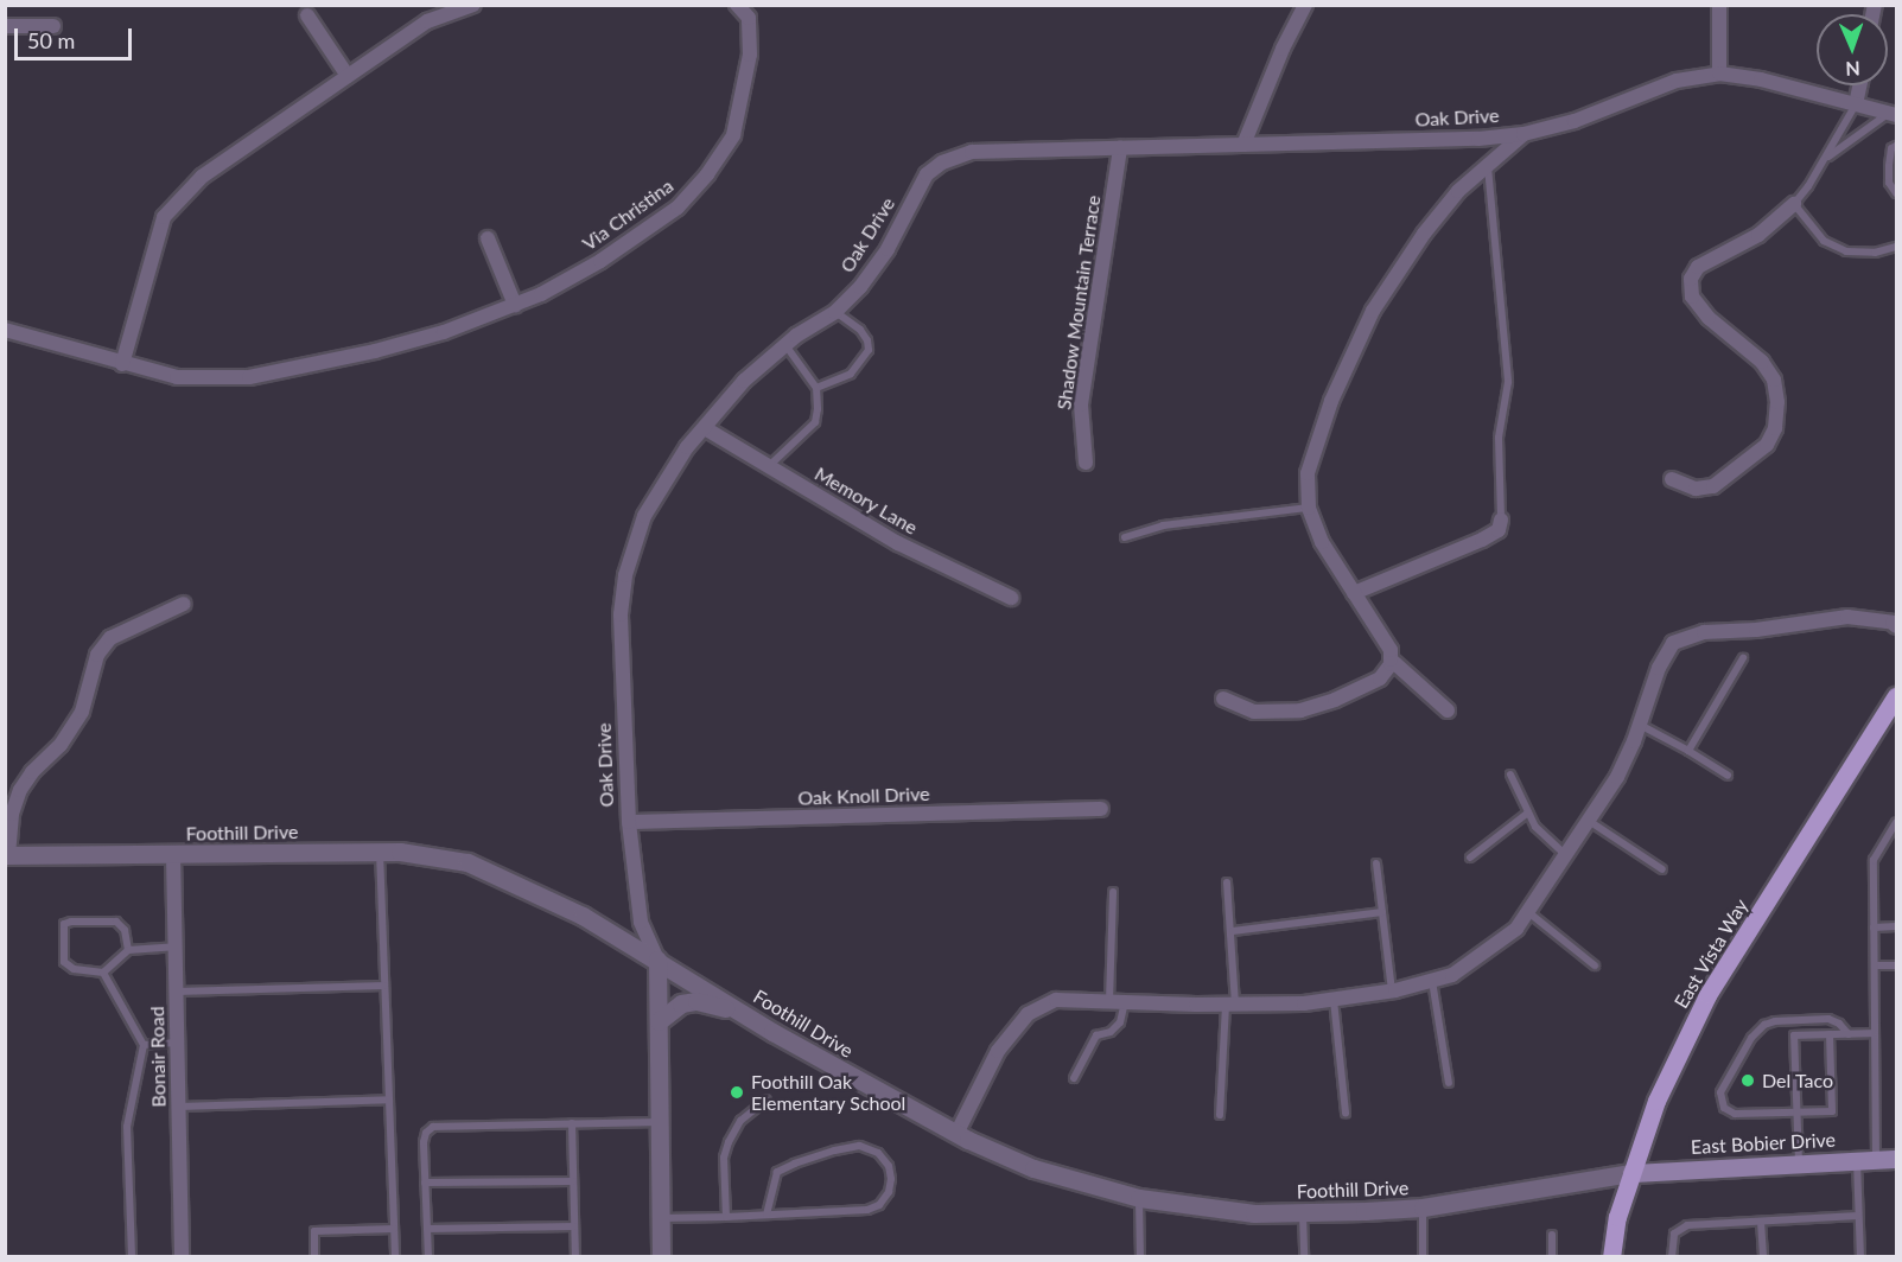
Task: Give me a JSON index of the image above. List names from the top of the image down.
{
  "streets": {
    "main road": ["East Vista Way", "East Bobier Drive"],
    "street": [
      "Oak Drive",
      "Via Christina",
      "Shadow Mountain Terrace",
      "Memory Lane",
      "Oak Knoll Drive",
      "Foothill Drive",
      "Bonair Road"
    ]
  },
  "crossings": [
    ["Oak Drive", "Shadow Mountain Terrace"],
    ["Oak Drive", "Memory Lane"],
    ["Oak Drive", "Oak Knoll Drive"],
    ["Oak Drive", "Foothill Drive"],
    ["Foothill Drive", "East Vista Way"],
    ["Foothill Drive", "Bonair Road"],
    ["Foothill Drive", "East Bobier Drive"],
    ["East Vista Way", "East Bobier Drive"]
  ],
  "places": ["Del Taco", "Foothill Oak Elementary School"],
  "scale_bar": "50 m",
  "north": "bottom"
}
